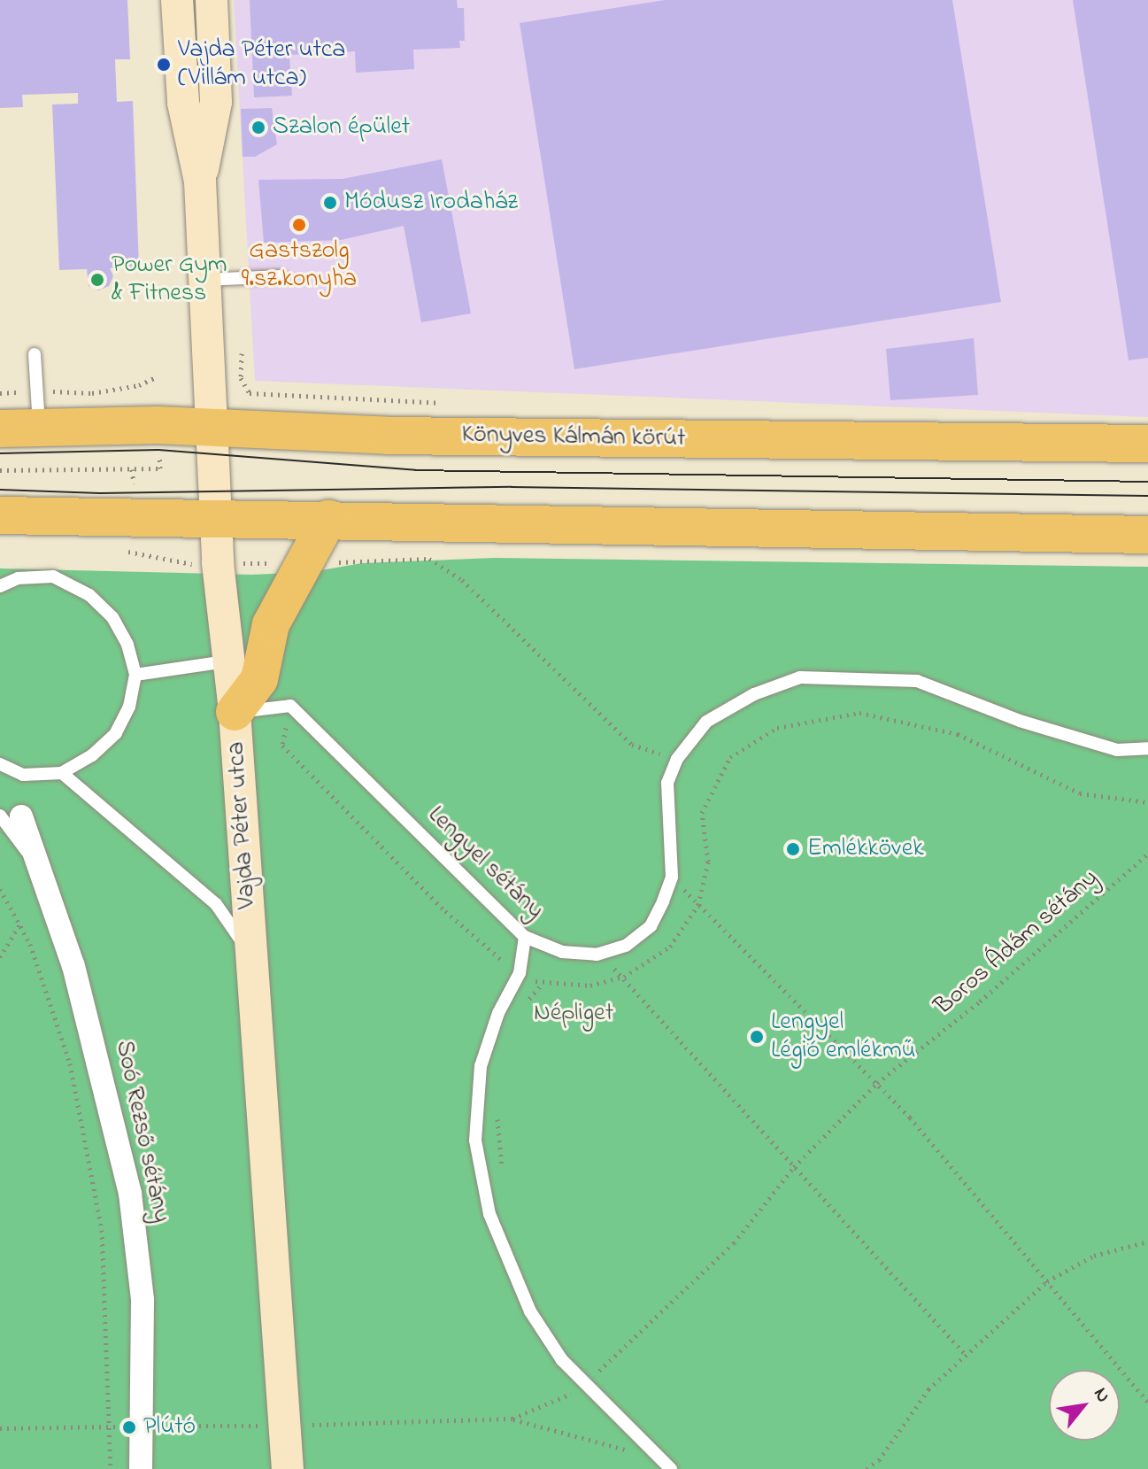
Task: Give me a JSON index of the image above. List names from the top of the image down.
{
  "streets": {
    "main road": ["Könyves Kálmán körút"],
    "street": ["Vajda Péter utca", "Soó Rezső sétány"],
    "lane": ["Lengyel sétány"],
    "path": ["Boros Ádám sétány"]
  },
  "crossings": [
    ["Könyves Kálmán körút", "Vajda Péter utca"],
    ["Vajda Péter utca", "Lengyel sétány"]
  ],
  "parks": ["Népliget"],
  "places": [
    "Vajda Péter utca (Villám utca)",
    "Szalon épület",
    "Módusz Irodaház",
    "Gastszolg 9.sz.konyha",
    "Power Gym & Fitness",
    "Emlékkövek",
    "Lengyel Légió emlékmű",
    "Plútó"
  ],
  "north": "top right"
}
